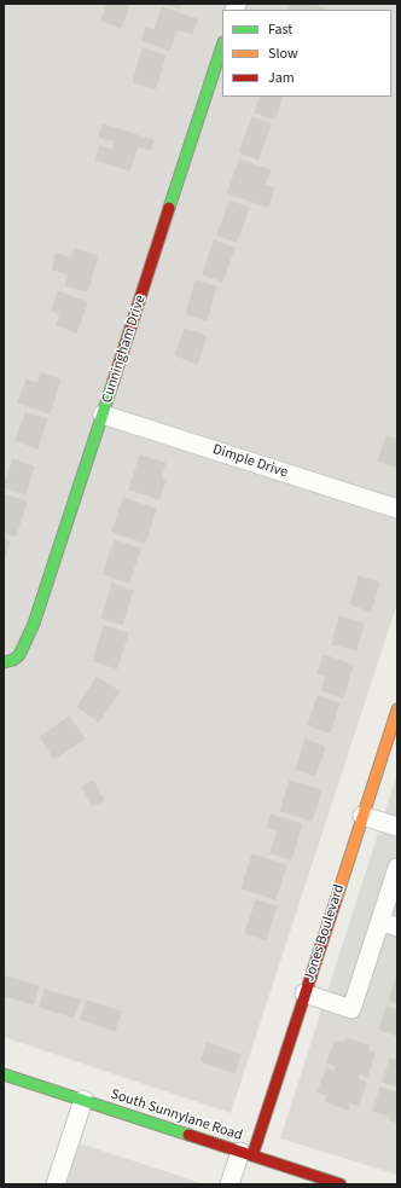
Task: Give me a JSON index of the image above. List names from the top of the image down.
{
  "streets": {
    "street": [
      "Cunningham Drive",
      "Dimple Drive",
      "Jones Boulevard",
      "South Sunnylane Road"
    ]
  },
  "crossings": [
    ["Cunningham Drive", "Dimple Drive"],
    ["Jones Boulevard", "South Sunnylane Road"]
  ],
  "legend": ["Fast", "Slow", "Jam"]
}
